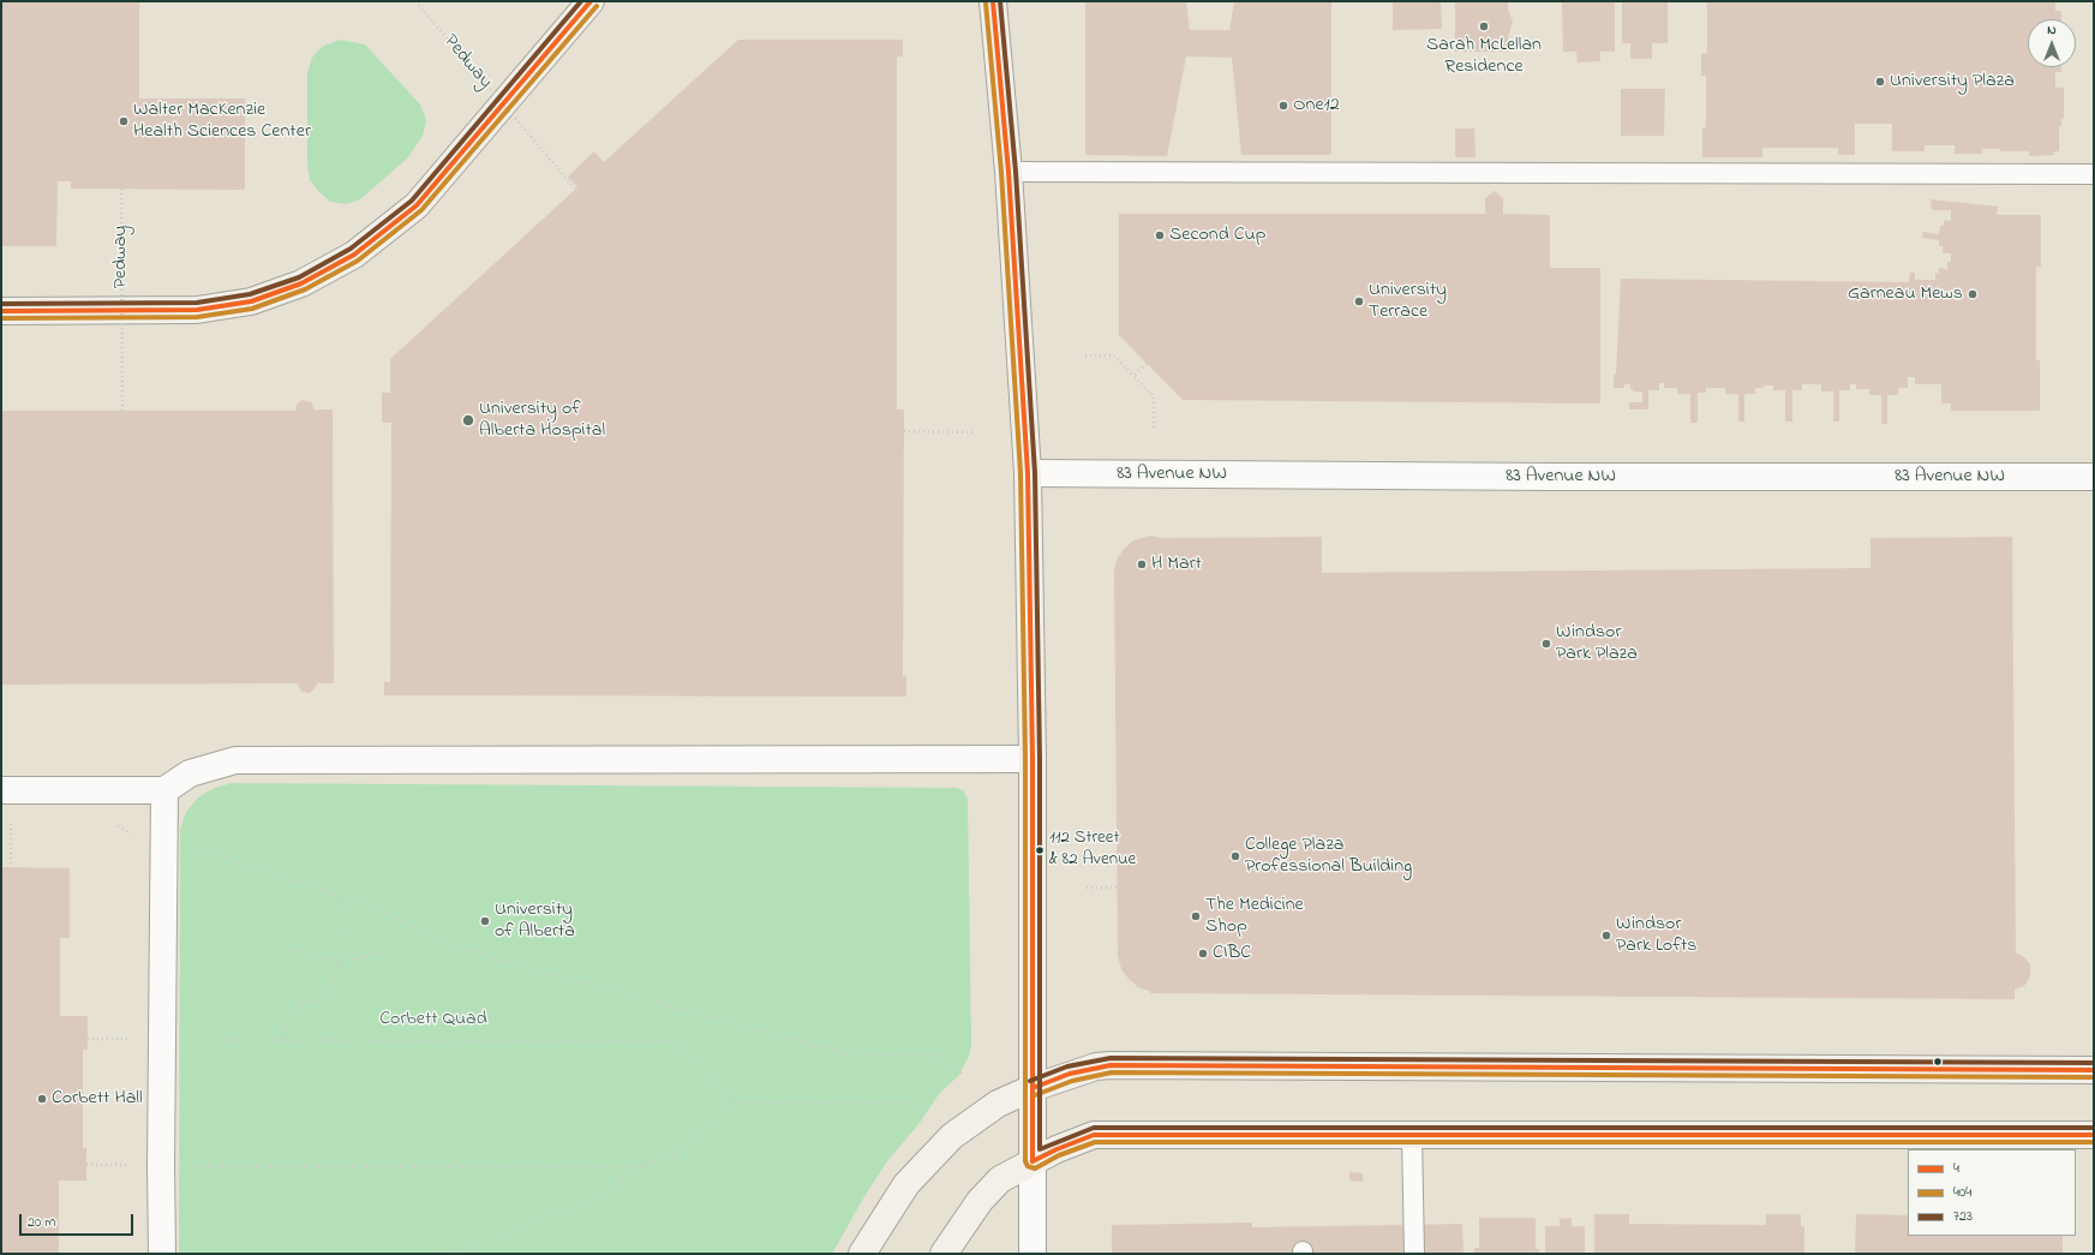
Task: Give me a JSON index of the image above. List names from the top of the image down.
{
  "streets": {
    "street": ["83 Avenue NW"],
    "path": ["Pedway"]
  },
  "parks": ["Corbett Quad"],
  "places": [
    "Sarah McLellan Residence",
    "University Plaza",
    "One12",
    "Walter MacKenzie Health Sciences Center",
    "Second Cup",
    "Garneau Mews",
    "University Terrace",
    "University of Alberta Hospital",
    "H Mart",
    "Windsor Park Plaza",
    "112 Street & 82 Avenue",
    "College Plaza Professional Building",
    "The Medicine Shop",
    "University of Alberta",
    "Windsor Park Lofts",
    "CIBC",
    "Corbett Hall"
  ],
  "lines": ["transit line 4", "transit line 723", "transit line 404"],
  "legend": ["4", "404", "723"],
  "scale_bar": "20 m",
  "north": "top"
}
